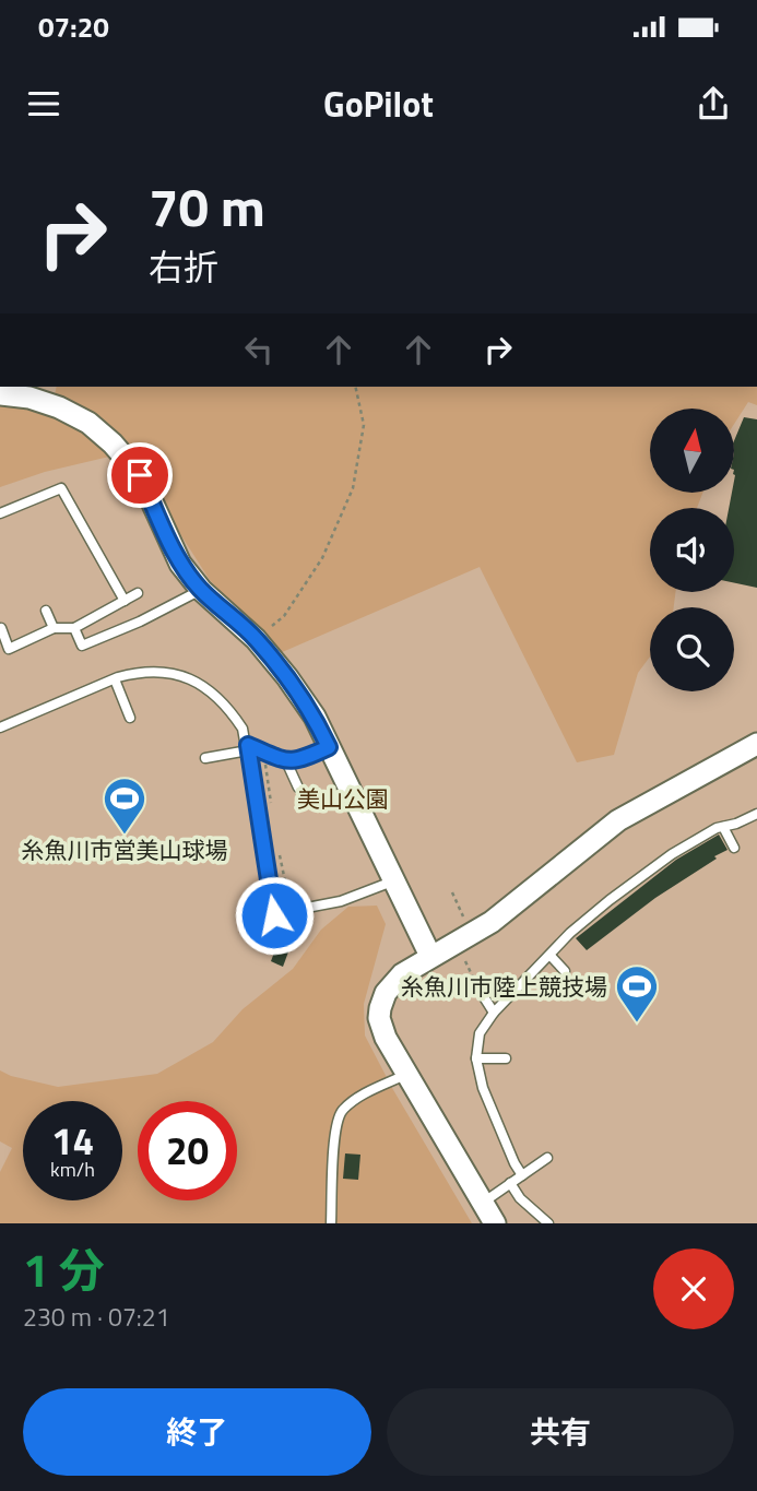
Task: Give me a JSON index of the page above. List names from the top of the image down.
{
  "parks": ["美山公園"],
  "places": {
    "sports": ["糸魚川市営美山球場", "糸魚川市陸上競技場"]
  },
  "north": "top",
  "page": {
    "status": "07:20",
    "header": "GoPilot",
    "turn": ["70 m", "右折"],
    "speed": "14 km/h",
    "limit": "20",
    "heading": ["1 分", "230 m · 07:21"],
    "buttons": ["終了", "共有"]
  }
}
